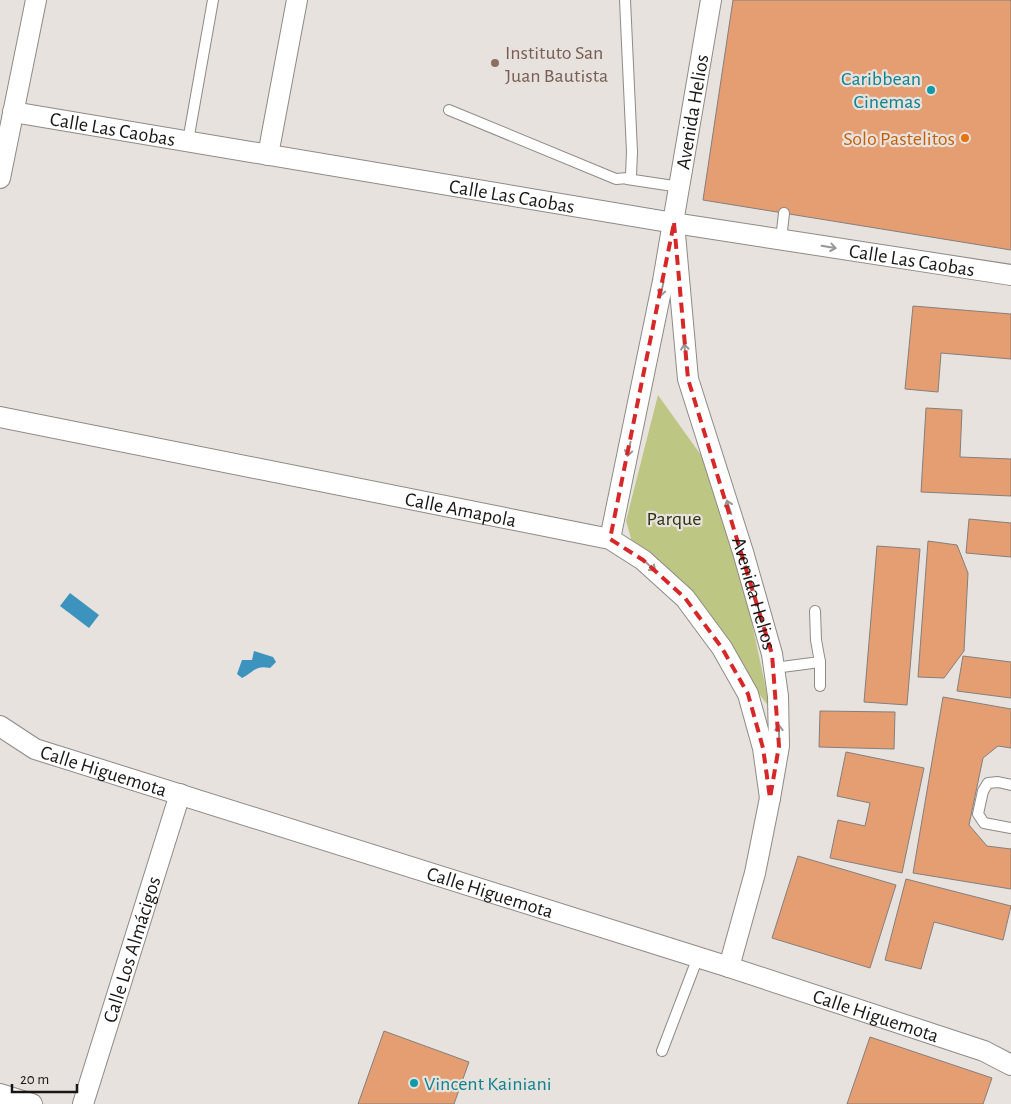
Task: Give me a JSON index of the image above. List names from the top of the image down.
{
  "streets": {
    "street": [
      "Avenida Helios",
      "Calle Las Caobas",
      "Calle Amapola",
      "Calle Higuemota",
      "Calle Los Almácigos"
    ]
  },
  "crossings": [
    ["Avenida Helios", "Calle Las Caobas"],
    ["Avenida Helios", "Calle Amapola"],
    ["Avenida Helios", "Calle Higuemota"],
    ["Calle Higuemota", "Calle Los Almácigos"]
  ],
  "parks": ["Parque"],
  "places": [
    "Instituto San Juan Bautista",
    "Caribbean Cinemas",
    "Solo Pastelitos",
    "Vincent Kainiani"
  ],
  "scale_bar": "20 m"
}
